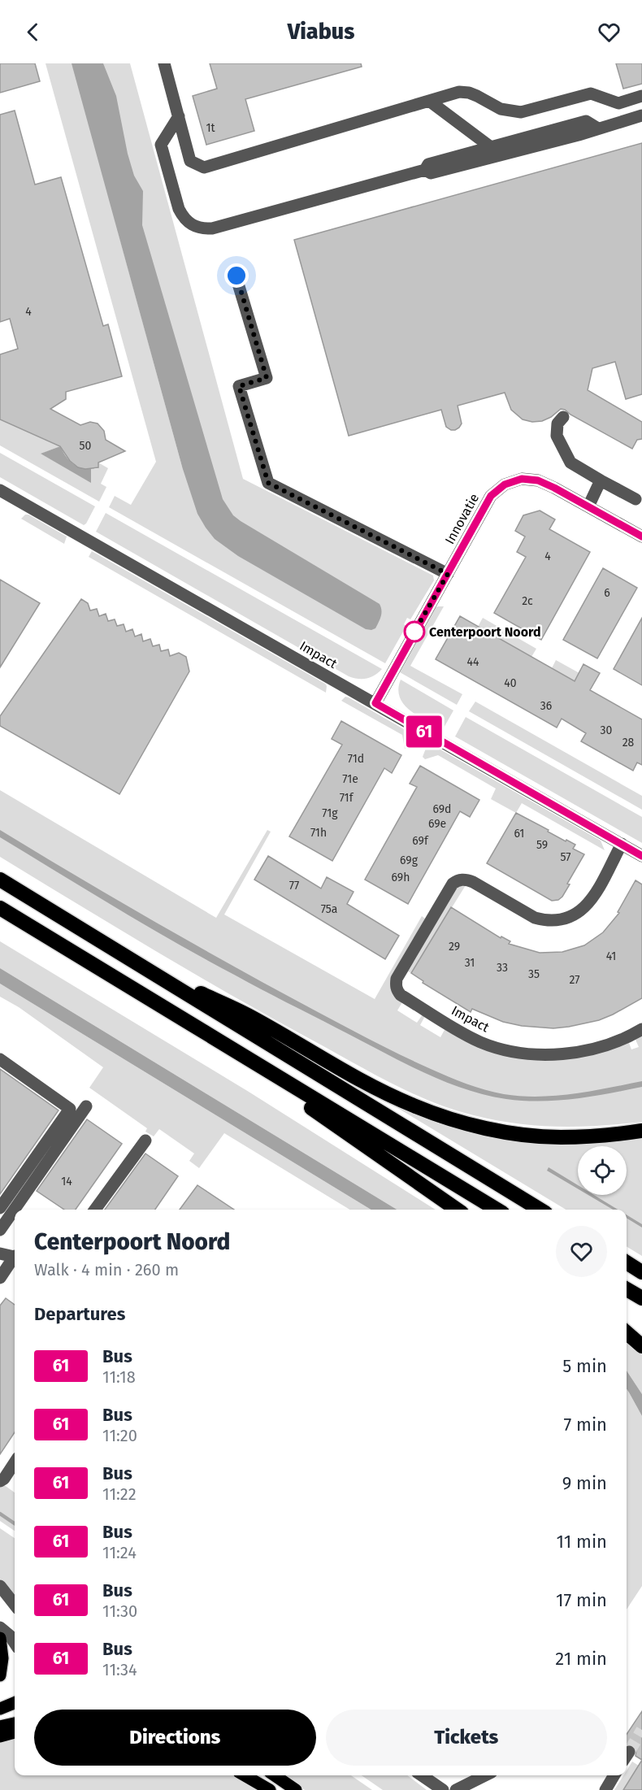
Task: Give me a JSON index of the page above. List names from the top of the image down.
{
  "streets": {
    "street": ["Innovatie", "Impact"]
  },
  "crossings": [
    ["Innovatie", "Impact"]
  ],
  "places": ["Centerpoort Noord"],
  "lines": ["bus line 61"],
  "house_numbers": [
    "1t",
    "4",
    "50",
    "4",
    "6",
    "2c",
    "44",
    "40",
    "36",
    "30",
    "28",
    "71d",
    "71e",
    "71f",
    "69d",
    "71g",
    "69e",
    "71h",
    "61",
    "69f",
    "59",
    "57",
    "69g",
    "69h",
    "77",
    "75a",
    "29",
    "41",
    "31",
    "33",
    "35",
    "27",
    "14"
  ],
  "page": {
    "header": "Viabus",
    "on_map": "61",
    "heading": [
      ["Centerpoort Noord", "Walk · 4 min · 260 m"],
      "Departures"
    ],
    "list": [
      {
        "mark": "61",
        "name": "Bus",
        "note": "11:18",
        "value": "5 min"
      },
      {
        "mark": "61",
        "name": "Bus",
        "note": "11:20",
        "value": "7 min"
      },
      {
        "mark": "61",
        "name": "Bus",
        "note": "11:22",
        "value": "9 min"
      },
      {
        "mark": "61",
        "name": "Bus",
        "note": "11:24",
        "value": "11 min"
      },
      {
        "mark": "61",
        "name": "Bus",
        "note": "11:30",
        "value": "17 min"
      },
      {
        "mark": "61",
        "name": "Bus",
        "note": "11:34",
        "value": "21 min"
      }
    ],
    "buttons": ["Directions", "Tickets"]
  }
}
